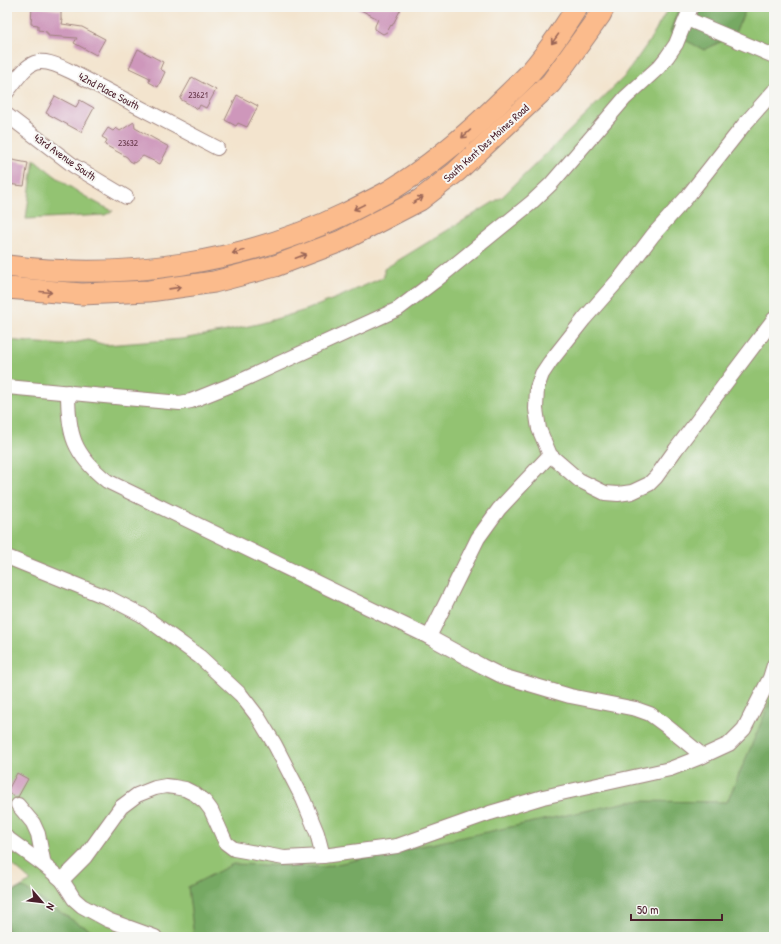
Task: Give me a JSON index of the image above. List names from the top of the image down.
{
  "streets": {
    "highway": ["South Kent Des Moines Road"],
    "street": ["42nd Place South", "43rd Avenue South"]
  },
  "house_numbers": ["23621", "23632"],
  "scale_bar": "50 m",
  "north": "bottom right"
}
